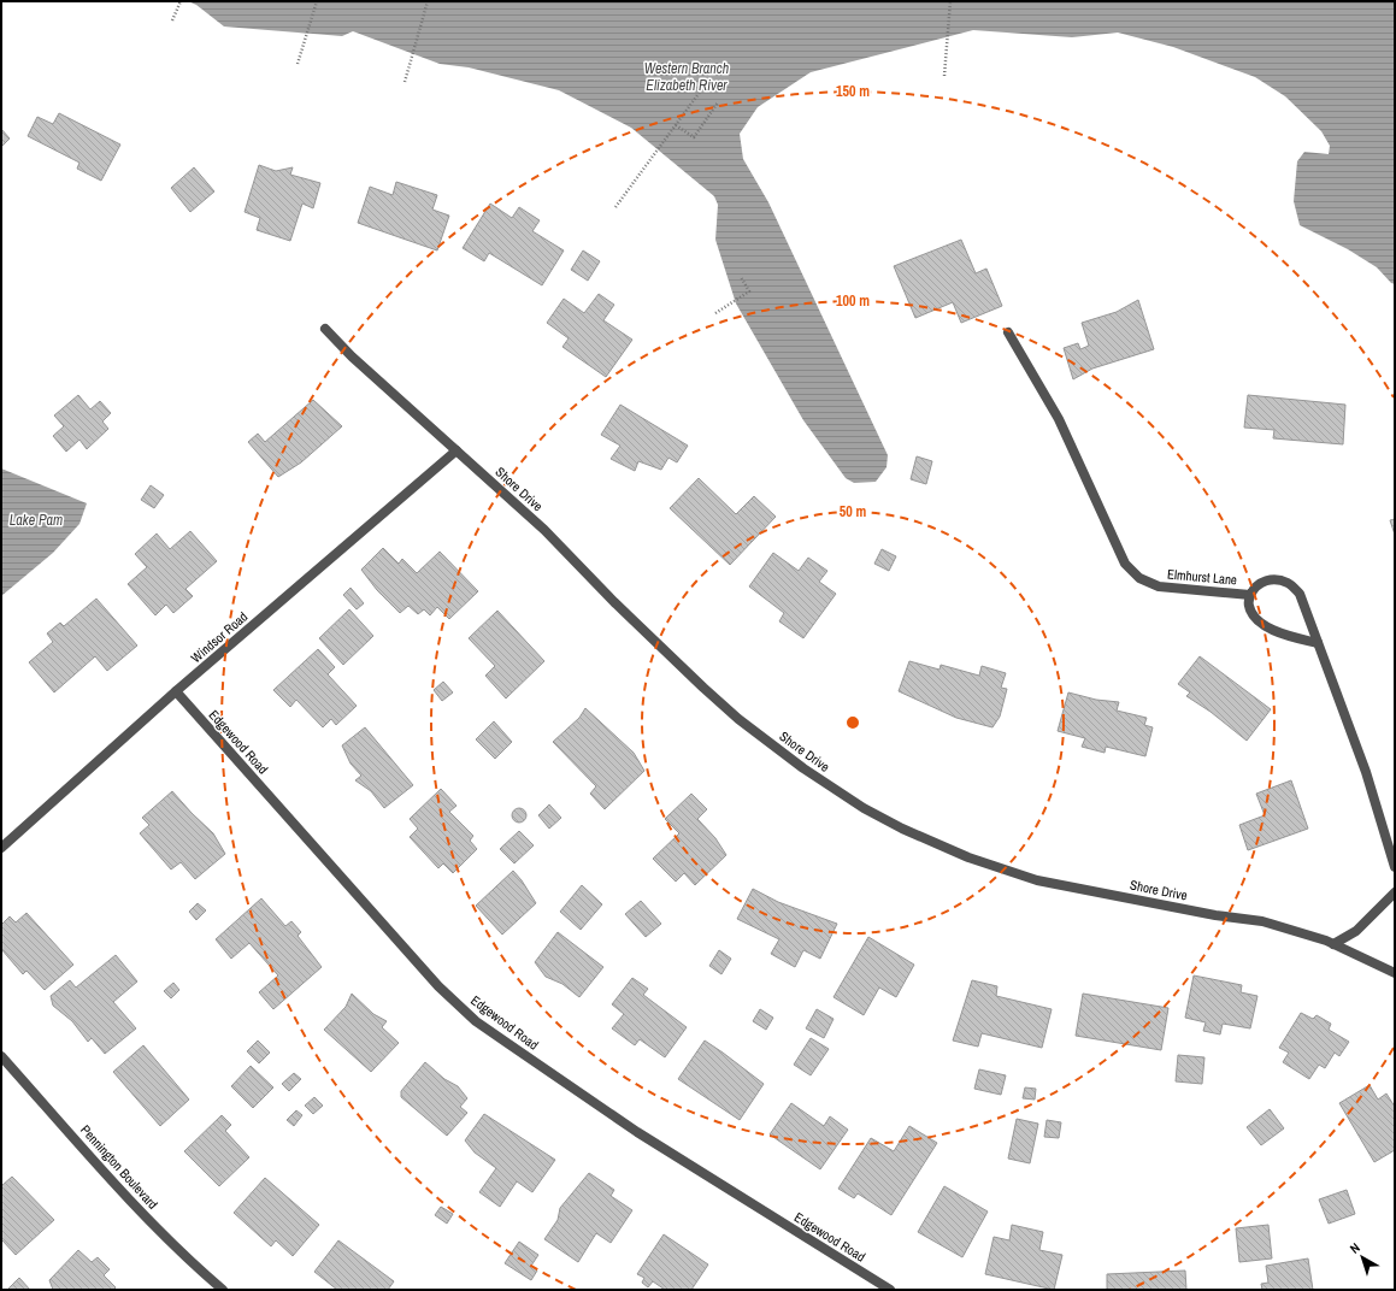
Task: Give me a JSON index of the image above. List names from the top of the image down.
{
  "streets": {
    "street": [
      "Shore Drive",
      "Elmhurst Lane",
      "Windsor Road",
      "Edgewood Road",
      "Pennington Boulevard"
    ]
  },
  "crossings": [
    ["Shore Drive", "Windsor Road"],
    ["Windsor Road", "Edgewood Road"]
  ],
  "water": ["Western Branch Elizabeth River", "Lake Pam"],
  "north": "top left",
  "rings": ["150 m", "100 m", "50 m"]
}
